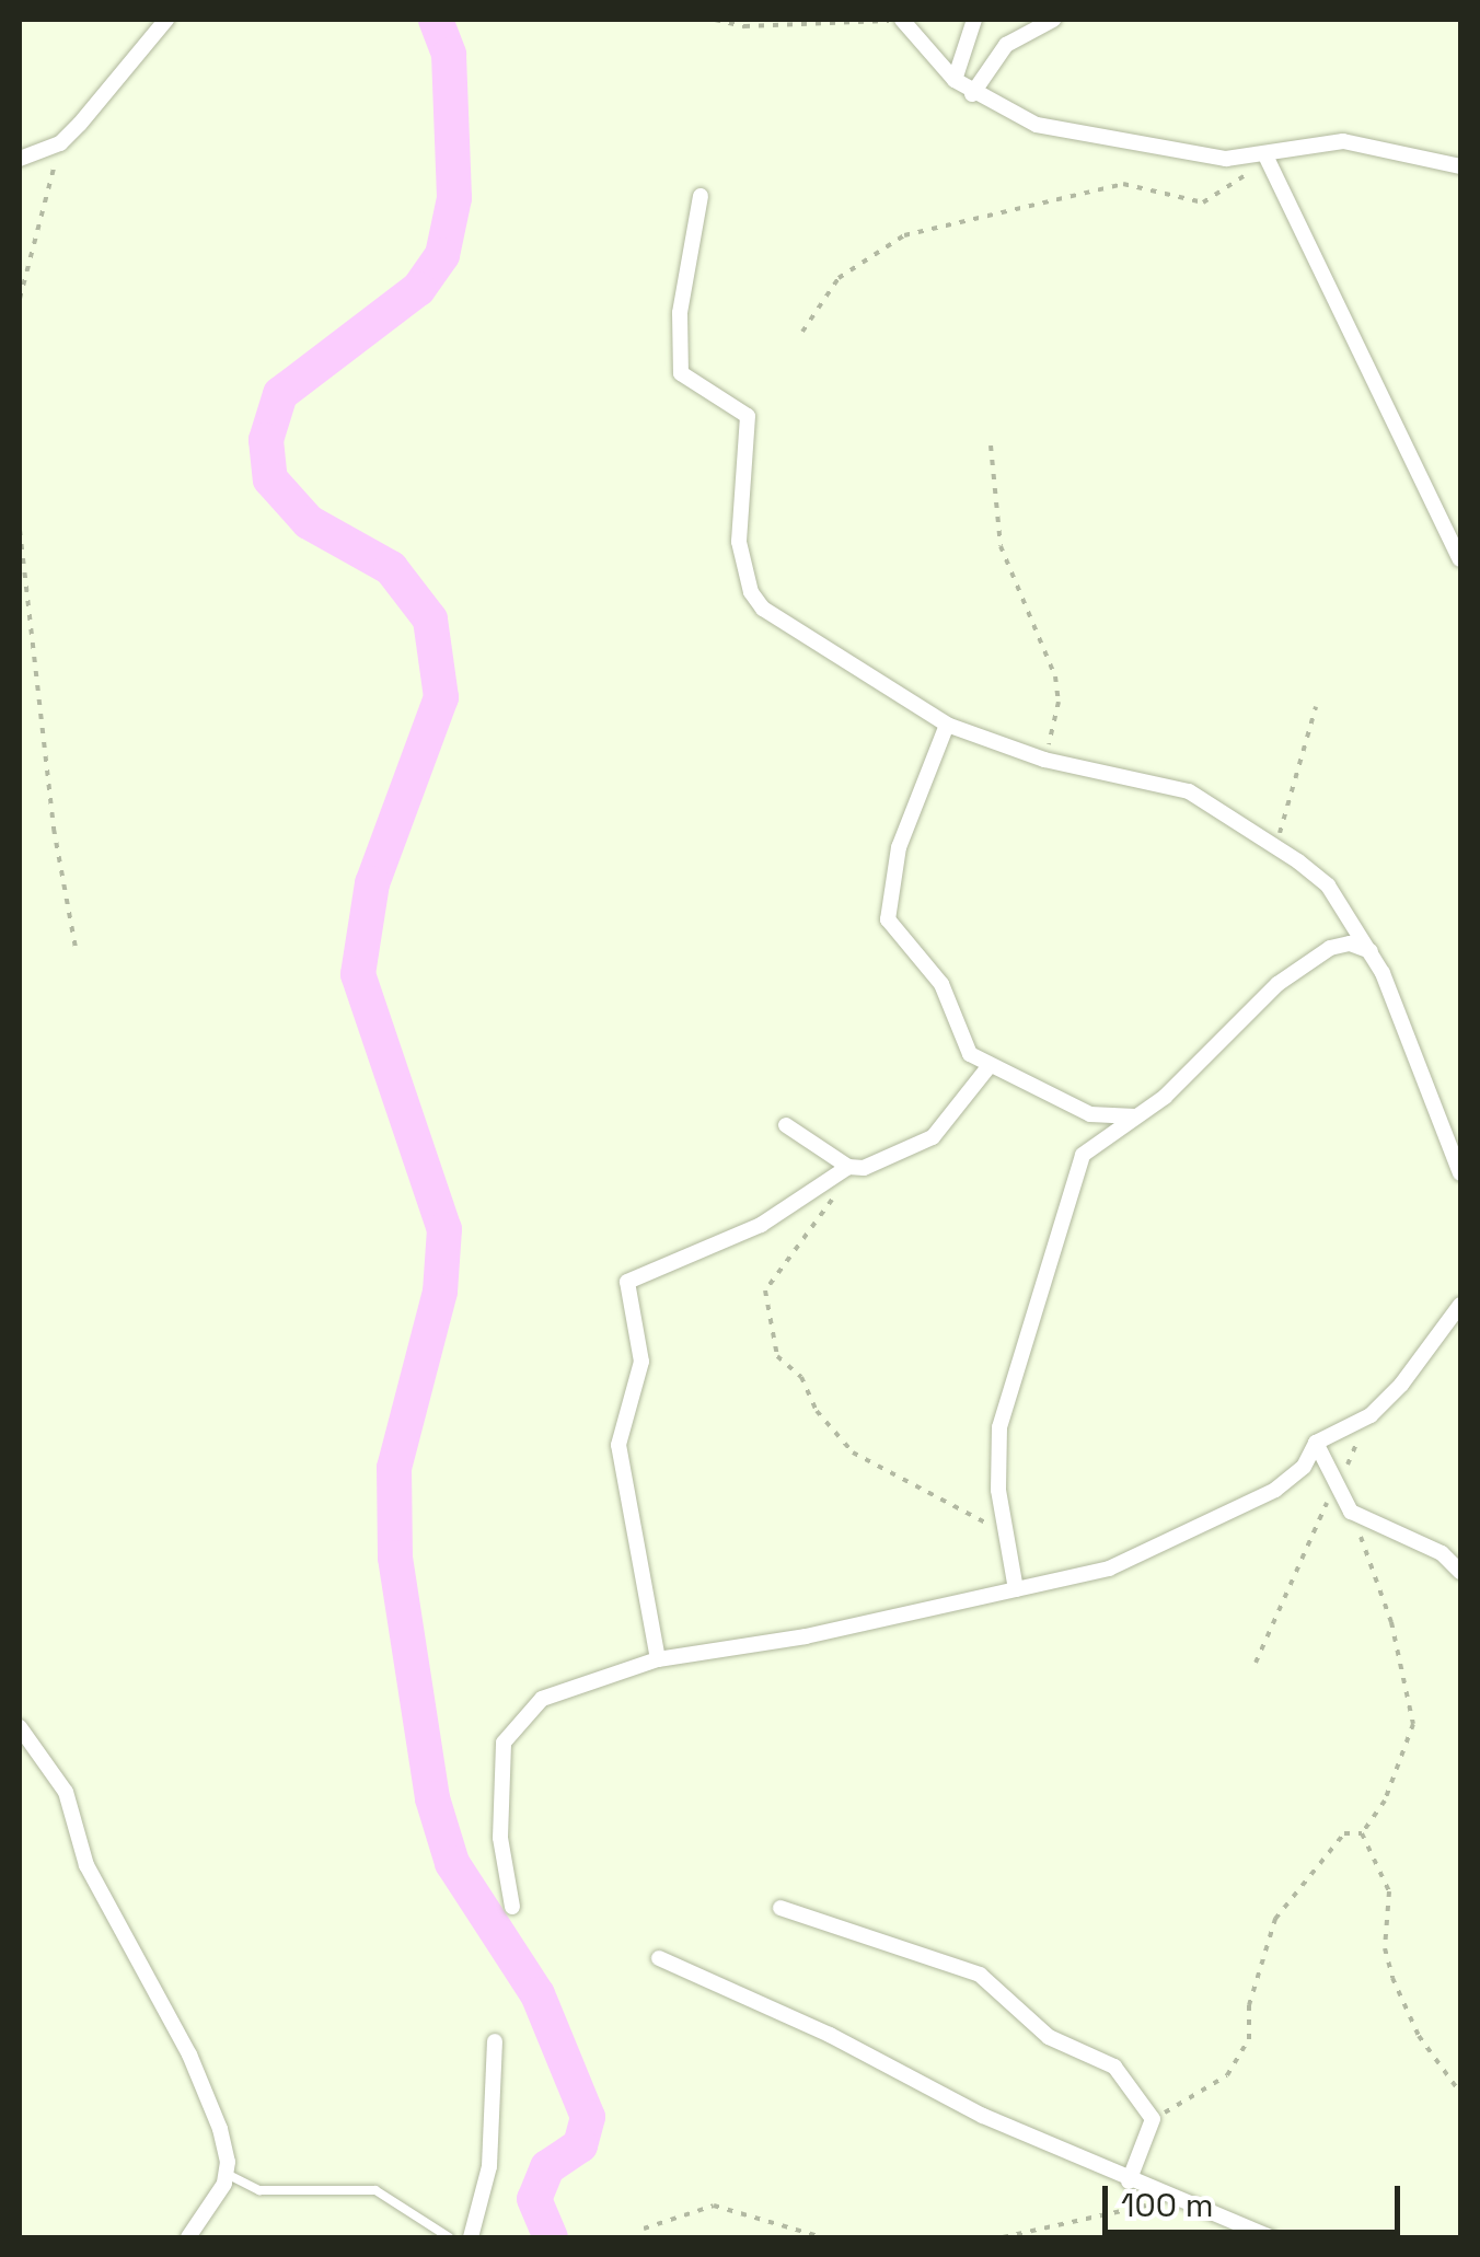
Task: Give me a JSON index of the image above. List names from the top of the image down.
{
  "scale_bar": "100 m"
}
